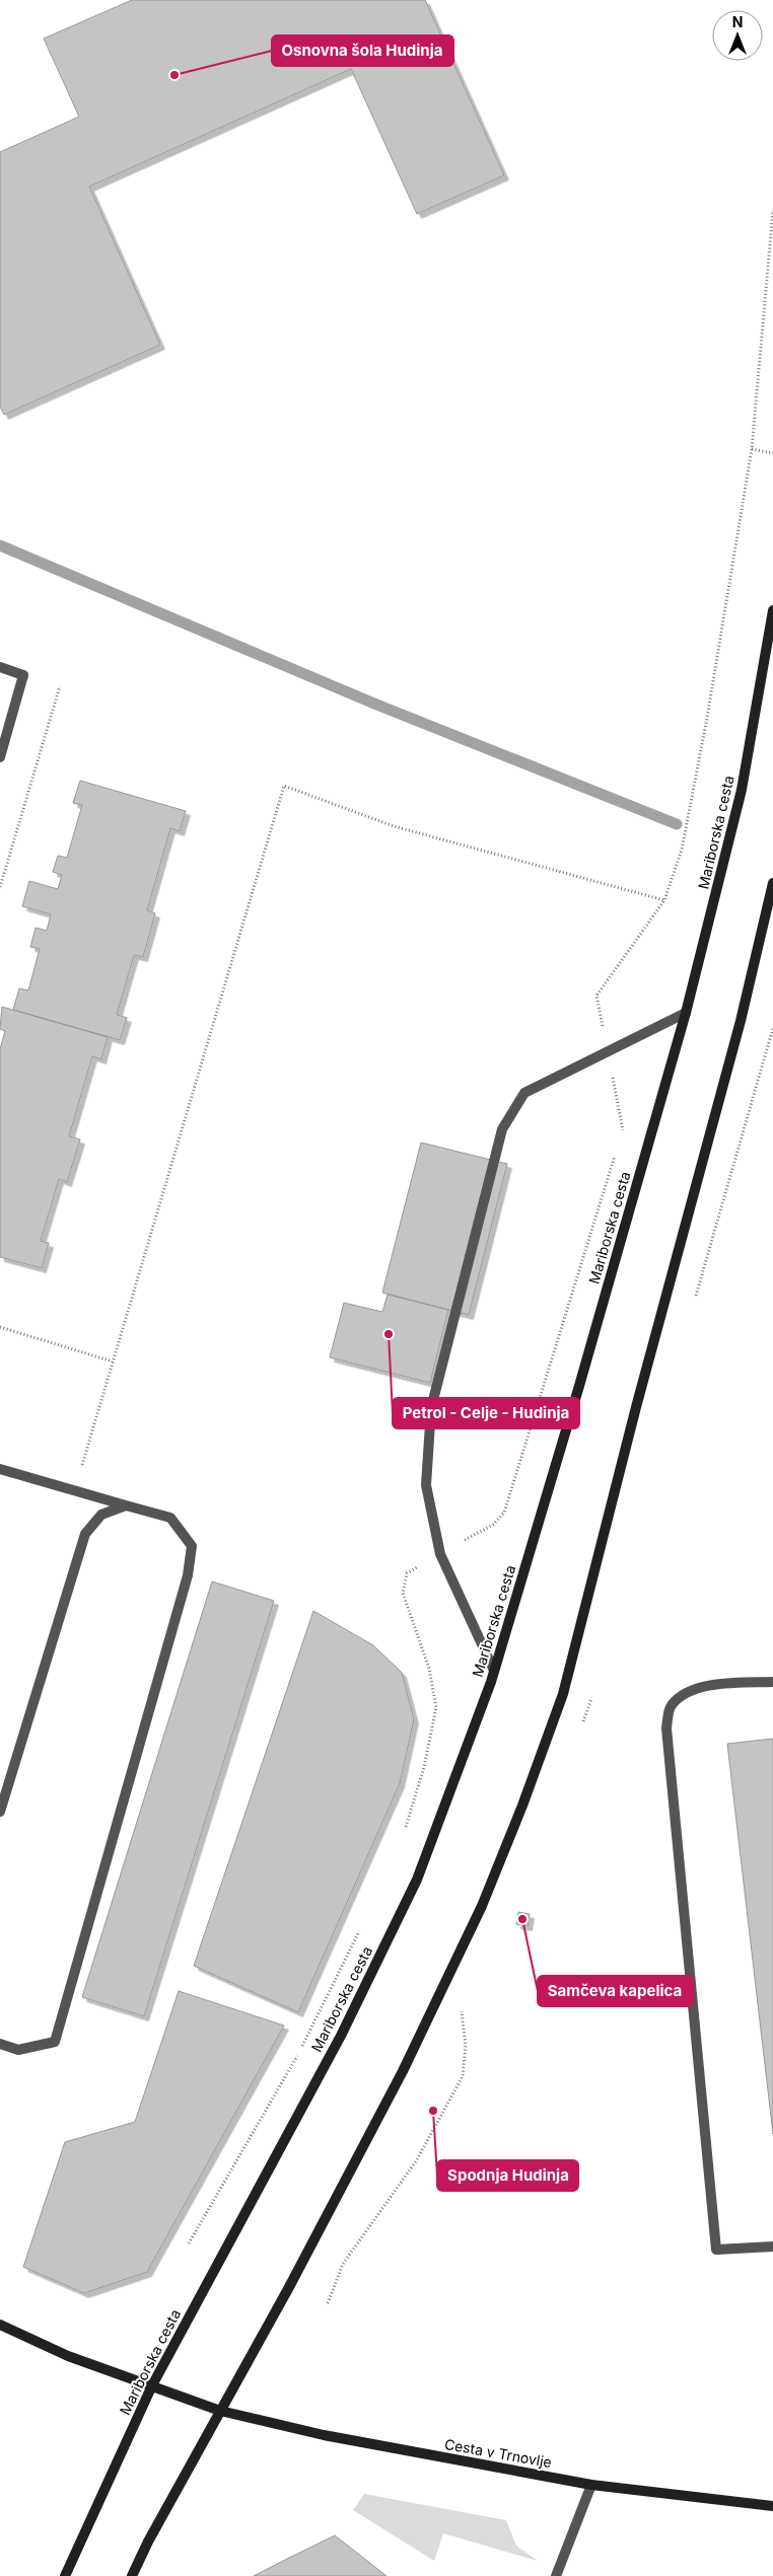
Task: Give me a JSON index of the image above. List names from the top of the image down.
{
  "streets": {
    "main road": ["Mariborska cesta", "Cesta v Trnovlje"]
  },
  "crossings": [
    ["Mariborska cesta", "Cesta v Trnovlje"]
  ],
  "places": [
    "Osnovna šola Hudinja",
    "Petrol - Celje - Hudinja",
    "Samčeva kapelica",
    "Spodnja Hudinja"
  ],
  "north": "top"
}
